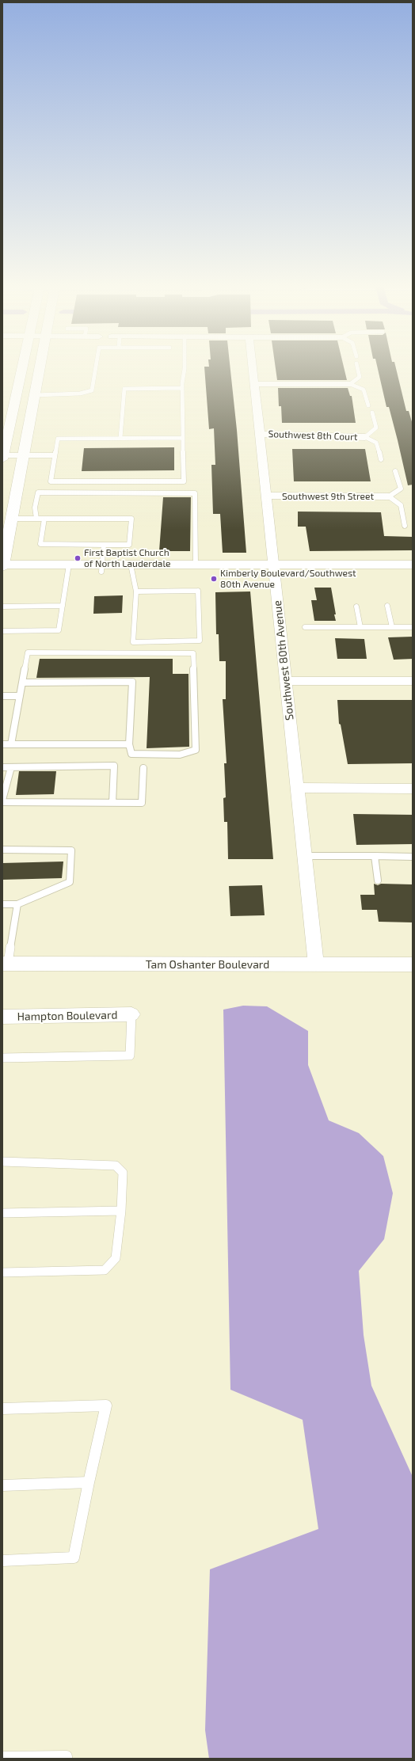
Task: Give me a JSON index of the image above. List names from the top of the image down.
{
  "streets": {
    "street": [
      "Southwest 8th Court",
      "Southwest 9th Street",
      "Southwest 80th Avenue",
      "Tam Oshanter Boulevard",
      "Hampton Boulevard"
    ]
  },
  "crossings": [
    ["Southwest 8th Court", "Southwest 80th Avenue"],
    ["Southwest 9th Street", "Southwest 80th Avenue"],
    ["Southwest 80th Avenue", "Tam Oshanter Boulevard"]
  ],
  "places": ["First Baptist Church of North Lauderdale", "Kimberly Boulevard/Southwest 80th Avenue"]
}
